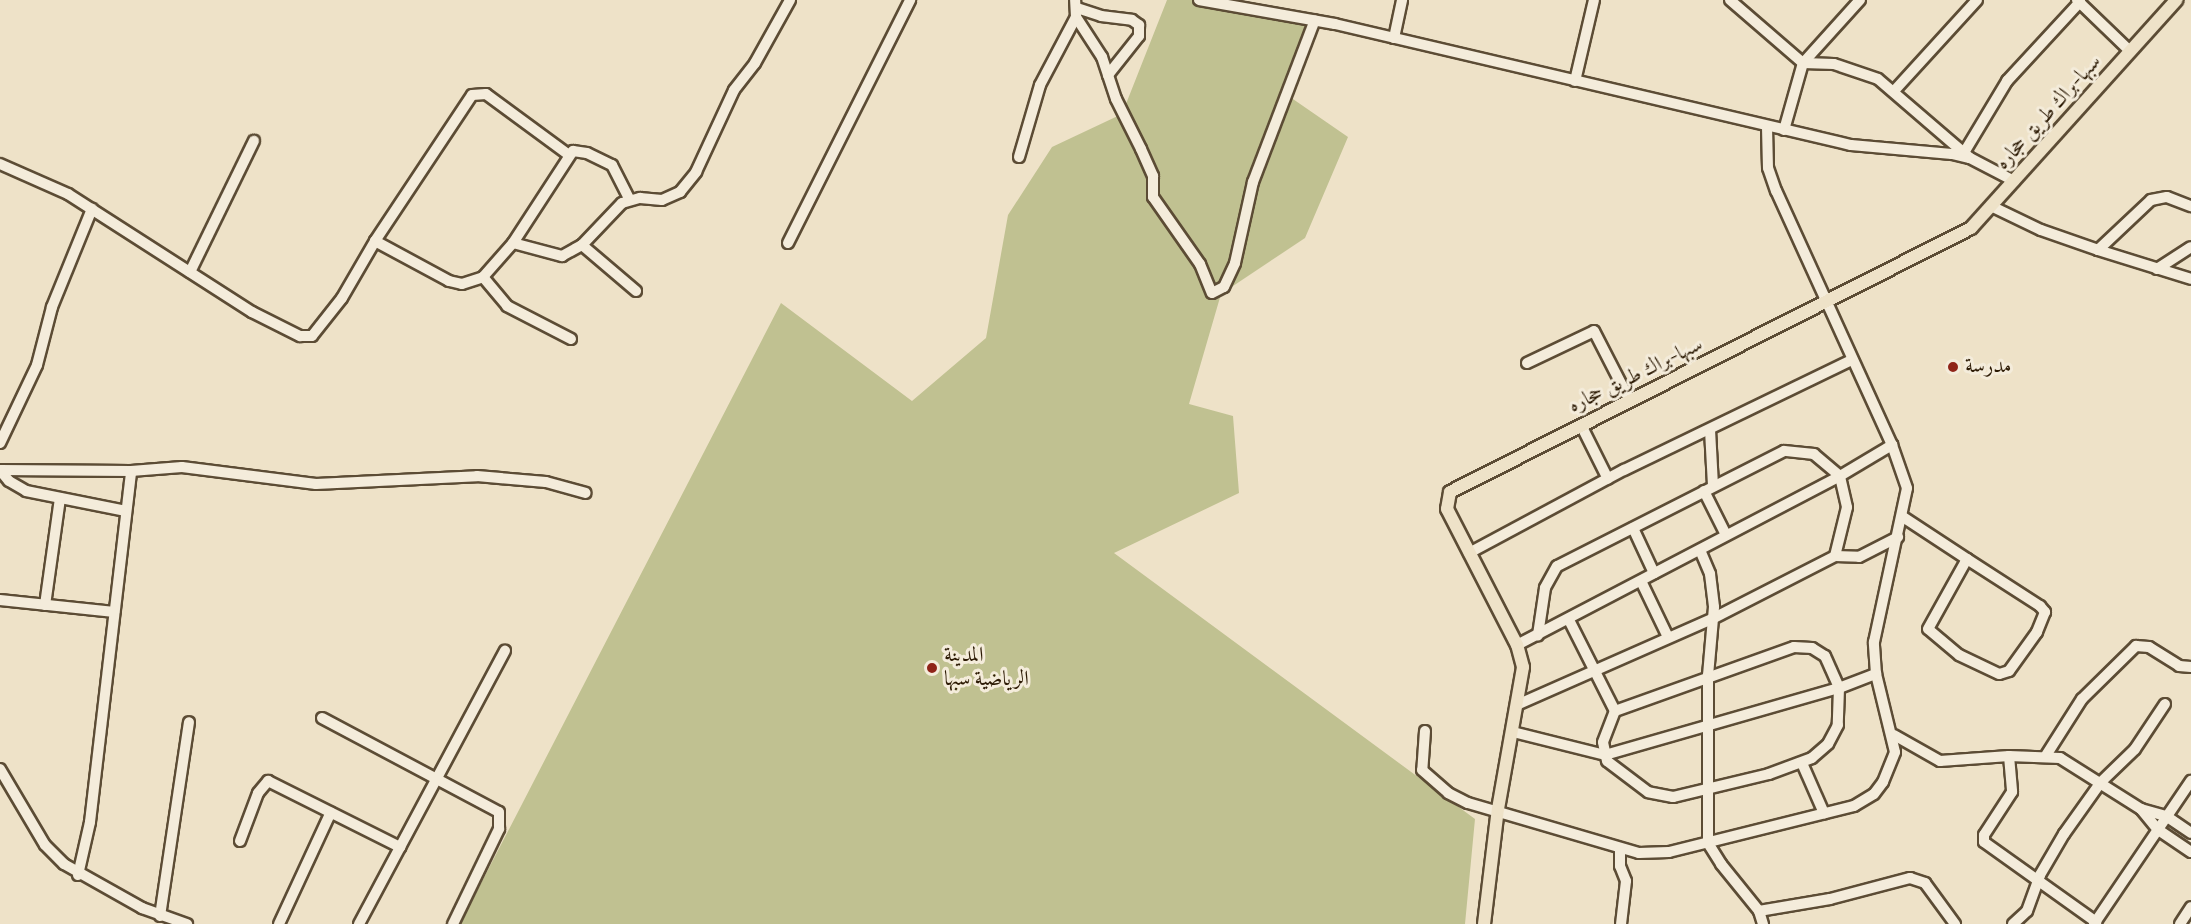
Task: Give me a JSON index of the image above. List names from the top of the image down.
{
  "streets": {
    "main road": ["سبها-براك طريق حجاره"]
  },
  "places": ["مدرسة", "المدينة الرياضية سبها"]
}
